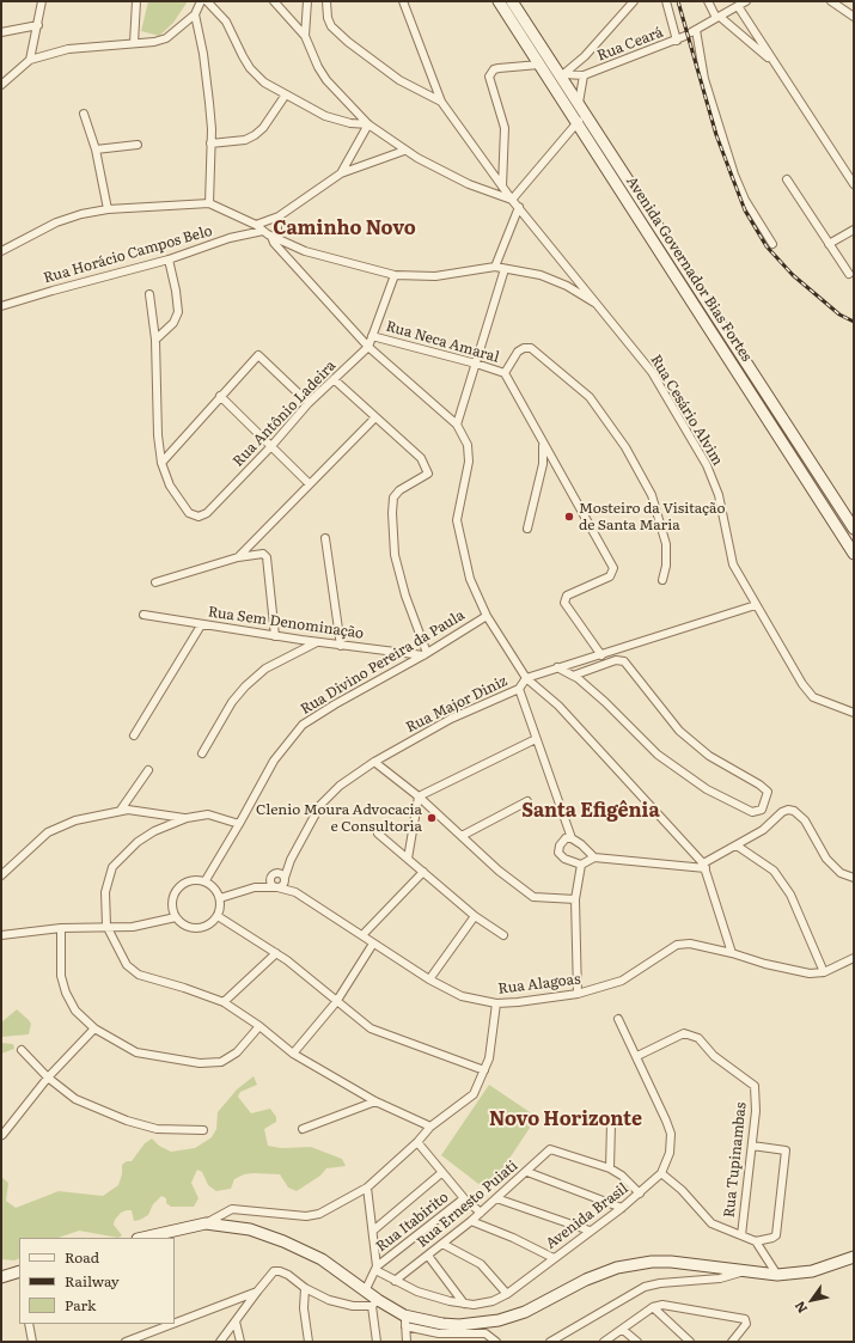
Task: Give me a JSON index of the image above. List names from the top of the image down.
{
  "streets": {
    "main road": ["Avenida Governador Bias Fortes"],
    "street": [
      "Rua Ceará",
      "Rua Horácio Campos Belo",
      "Rua Neca Amaral",
      "Rua Cesário Alvim",
      "Rua Antônio Ladeira",
      "Rua Sem Denominação",
      "Rua Divino Pereira da Paula",
      "Rua Major Diniz",
      "Rua Alagoas",
      "Rua Tupinambas",
      "Rua Ernesto Puiati",
      "Avenida Brasil",
      "Rua Itabirito"
    ]
  },
  "crossings": [
    ["Rua Ceará", "Avenida Governador Bias Fortes"],
    ["Rua Neca Amaral", "Rua Antônio Ladeira"],
    ["Rua Cesário Alvim", "Rua Major Diniz"],
    ["Rua Sem Denominação", "Rua Divino Pereira da Paula"],
    ["Rua Divino Pereira da Paula", "Rua Alagoas"],
    ["Rua Major Diniz", "Rua Alagoas"],
    ["Rua Tupinambas", "Avenida Brasil"],
    ["Rua Ernesto Puiati", "Avenida Brasil"],
    ["Avenida Brasil", "Rua Itabirito"]
  ],
  "districts": ["Caminho Novo", "Santa Efigênia", "Novo Horizonte"],
  "places": ["Mosteiro da Visitação de Santa Maria", "Clenio Moura Advocacia e Consultoria"],
  "legend": ["Road", "Railway", "Park"],
  "north": "bottom left"
}
